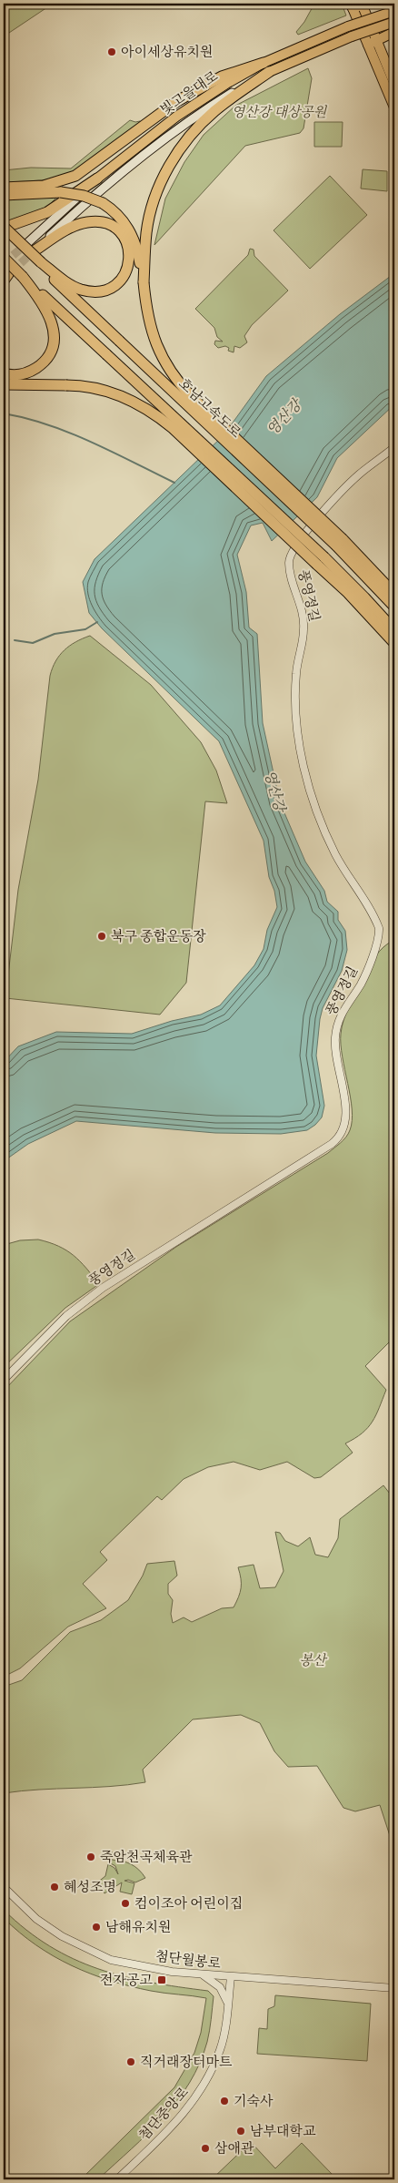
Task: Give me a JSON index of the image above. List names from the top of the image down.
{
  "streets": {
    "highway": ["호남고속도로"],
    "main road": ["빛고을대로"],
    "street": ["풍영정길", "첨단월봉로", "첨단중앙로"]
  },
  "crossings": [
    ["첨단월봉로", "첨단중앙로"]
  ],
  "water": ["영산강"],
  "parks": ["영산강 대상공원", "봉산"],
  "places": {
    "other": [
      "아이세상유치원",
      "북구 종합운동장",
      "죽암천곡체육관",
      "혜성조명",
      "컴이조아 어린이집",
      "남해유치원",
      "직거래장터마트",
      "기숙사",
      "남부대학교",
      "삼애관"
    ],
    "transit": ["전자공고"]
  }
}
